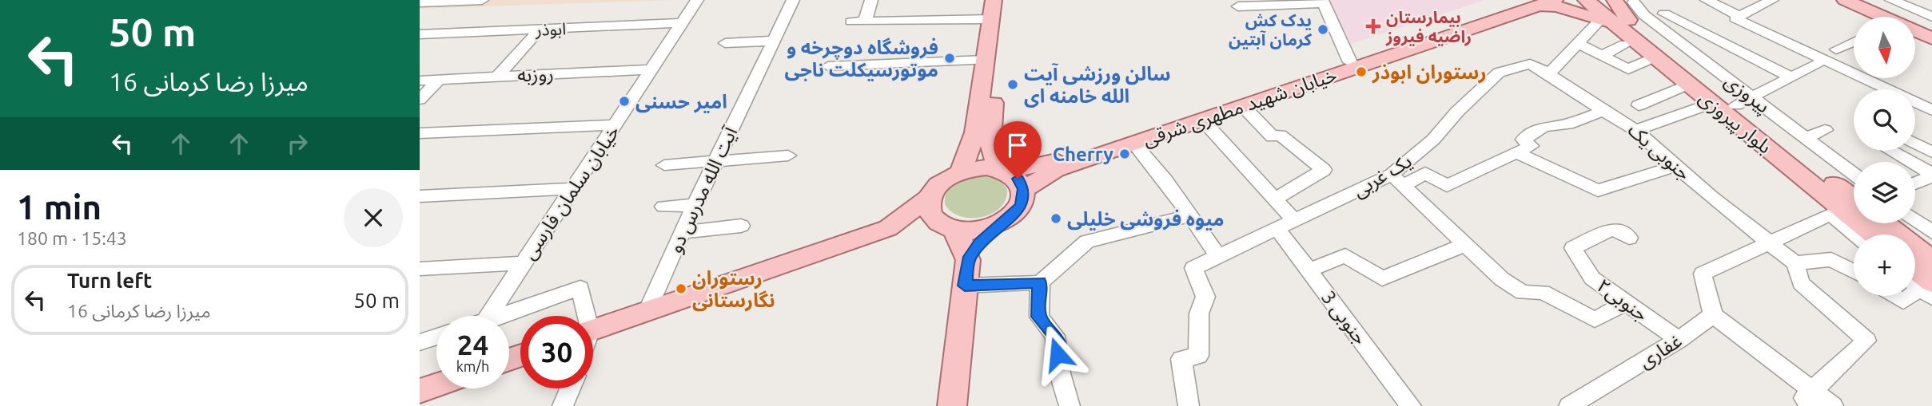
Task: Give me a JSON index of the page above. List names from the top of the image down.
{
  "streets": {
    "main road": ["خیابان شهید مطهری شرقی", "بلوار پیروزی"],
    "street": [
      "ابوذر",
      "روزبه",
      "پیروزی",
      "جنوبی یک",
      "یک غربی",
      "آیت الله مدرس دو",
      "خیابان سلمان فارسی",
      "جنوبی۲",
      "جنوبی 3",
      "غفاری"
    ]
  },
  "crossings": [
    ["ابوذر", "خیابان سلمان فارسی"],
    ["روزبه", "خیابان سلمان فارسی"],
    ["پیروزی", "بلوار پیروزی"],
    ["خیابان شهید مطهری شرقی", "جنوبی 3"],
    ["جنوبی یک", "یک غربی"],
    ["یک غربی", "جنوبی 3"],
    ["جنوبی۲", "غفاری"]
  ],
  "places": {
    "health": ["بیمارستان راضیه فیروز"],
    "other": [
      "یدک کش کرمان آبتین",
      "فروشگاه دوچرخه و موتورسیکلت ناجی",
      "رستوران ابوذر",
      "سالن ورزشى آیت الله خامنه اى",
      "امیر حسنی",
      "Cherry",
      "میوه فروشی خلیلی",
      "رستوران نگارستانی"
    ]
  },
  "north": "bottom",
  "page": {
    "turn": ["50 m", "میرزا رضا کرمانی 16"],
    "map_buttons": "+",
    "heading": ["1 min", "180 m · 15:43"],
    "list": [
      {
        "name": "Turn left",
        "note": "میرزا رضا کرمانی 16",
        "value": "50 m"
      }
    ],
    "speed": "24 km/h",
    "limit": "30"
  }
}
